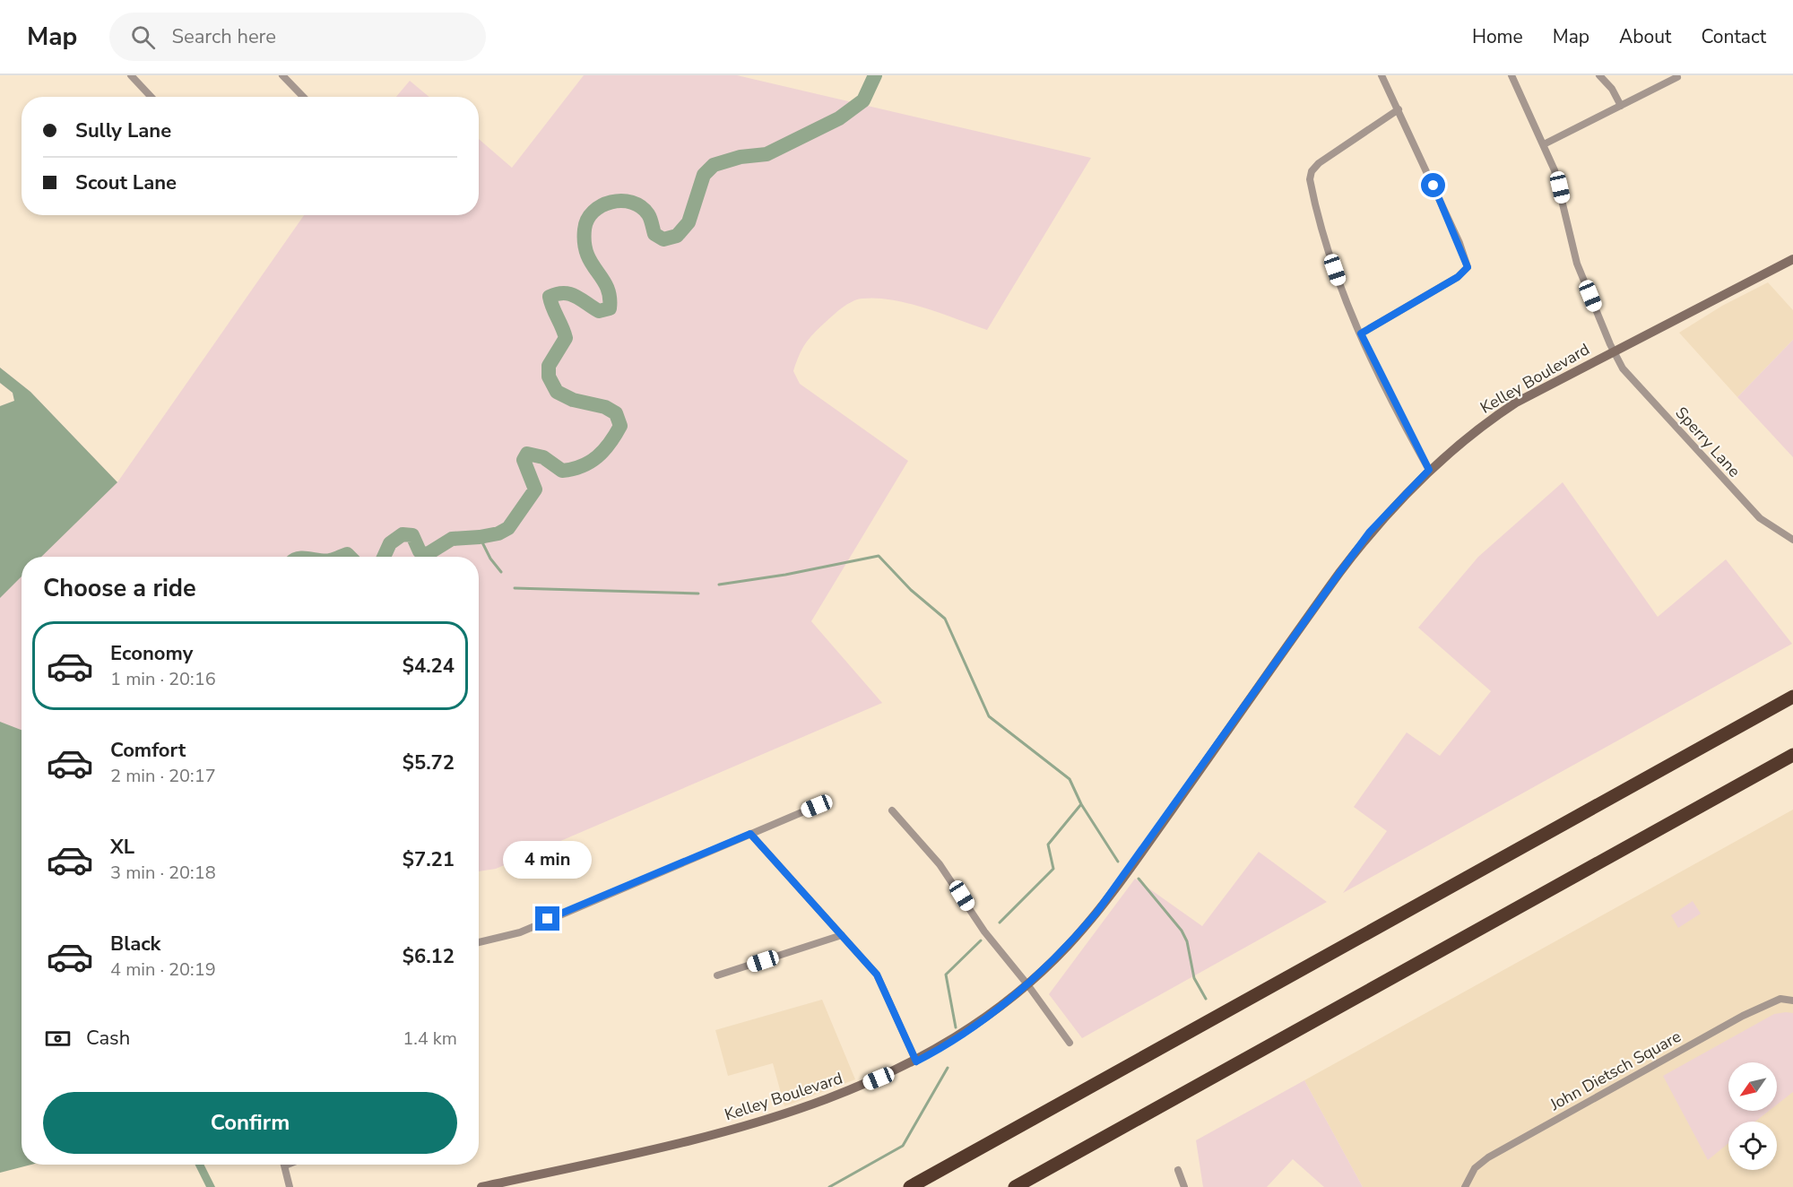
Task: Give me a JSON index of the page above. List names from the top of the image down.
{
  "streets": {
    "main road": ["Kelley Boulevard"],
    "street": ["Sperry Lane", "John Dietsch Square"]
  },
  "crossings": [
    ["Kelley Boulevard", "Sperry Lane"]
  ],
  "north": "bottom left",
  "page": {
    "header": "Map",
    "search": "Search here",
    "nav": [
      "Home",
      "Map",
      "About",
      "Contact"
    ],
    "banner": ["Sully Lane", "Scout Lane"],
    "heading": "Choose a ride",
    "list": [
      {
        "name": "Economy",
        "note": "1 min · 20:16",
        "value": "$4.24"
      },
      {
        "name": "Comfort",
        "note": "2 min · 20:17",
        "value": "$5.72"
      },
      {
        "name": "XL",
        "note": "3 min · 20:18",
        "value": "$7.21"
      },
      {
        "name": "Black",
        "note": "4 min · 20:19",
        "value": "$6.12"
      }
    ],
    "bubble": "4 min",
    "pay": ["Cash", "1.4 km"],
    "buttons": "Confirm"
  }
}
